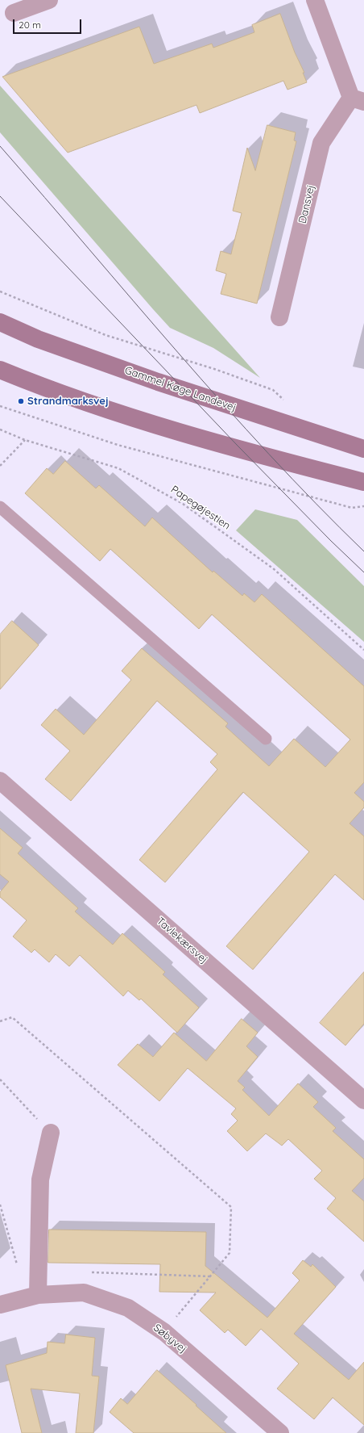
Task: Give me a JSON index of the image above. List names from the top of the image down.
{
  "streets": {
    "main road": ["Gammel Køge Landevej"],
    "street": ["Dansvej", "Tavlekærsvej", "Søbyvej"],
    "path": ["Papegøjestien"]
  },
  "places": ["Strandmarksvej"],
  "scale_bar": "20 m"
}
